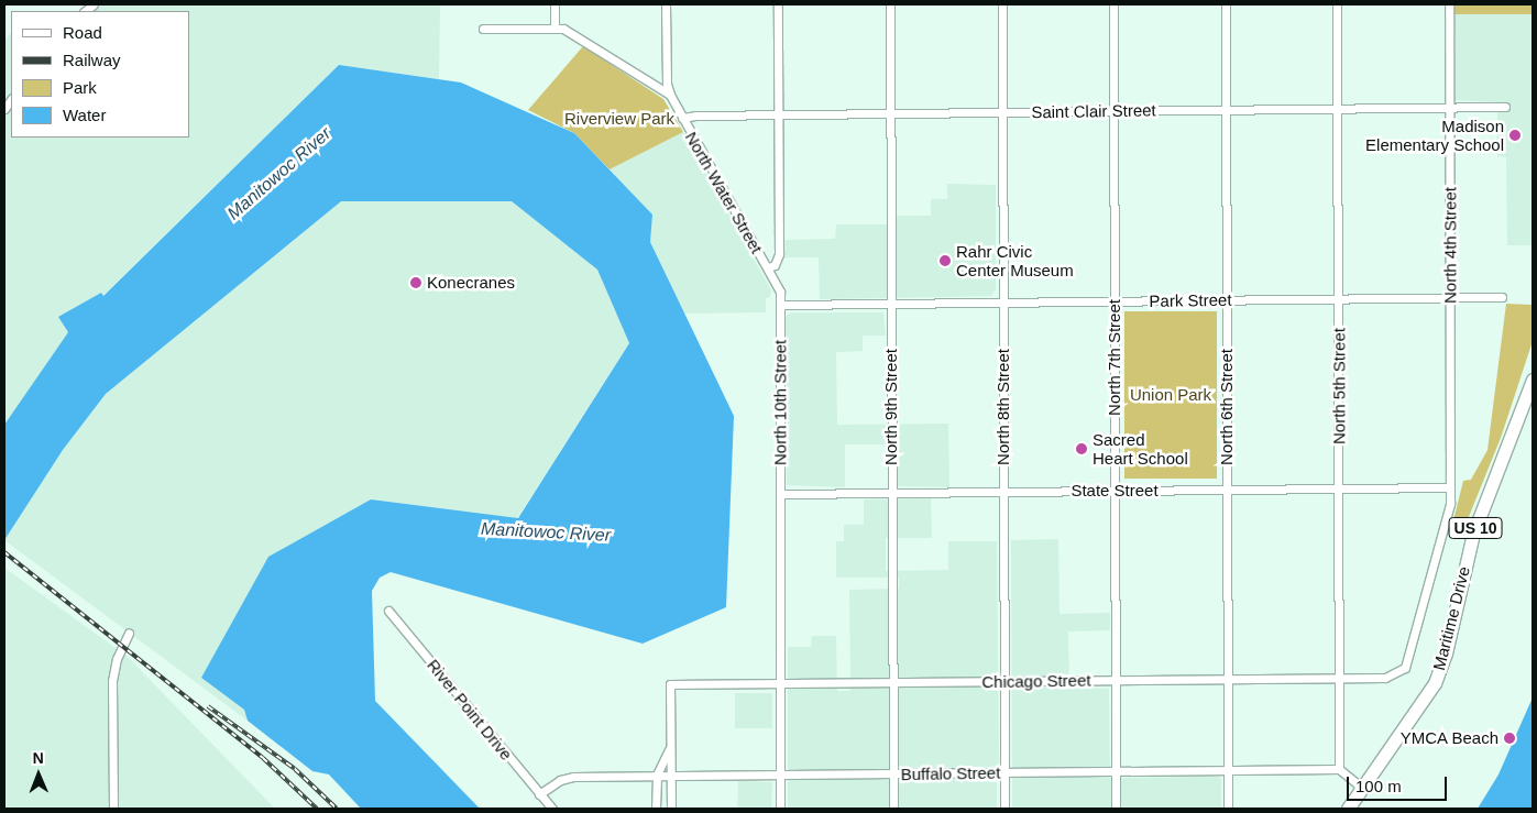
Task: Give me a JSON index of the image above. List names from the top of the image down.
{
  "streets": {
    "main road": ["US 10", "Maritime Drive"],
    "street": [
      "Saint Clair Street",
      "North Water Street",
      "North 4th Street",
      "Park Street",
      "North 7th Street",
      "North 5th Street",
      "North 10th Street",
      "North 9th Street",
      "North 8th Street",
      "North 6th Street",
      "State Street",
      "Chicago Street",
      "River Point Drive",
      "Buffalo Street"
    ]
  },
  "crossings": [
    ["Saint Clair Street", "North Water Street"],
    ["Saint Clair Street", "North 4th Street"],
    ["Saint Clair Street", "North 7th Street"],
    ["Saint Clair Street", "North 5th Street"],
    ["Saint Clair Street", "North 9th Street"],
    ["Saint Clair Street", "North 8th Street"],
    ["Saint Clair Street", "North 6th Street"],
    ["North Water Street", "North 10th Street"],
    ["North 4th Street", "Park Street"],
    ["North 4th Street", "State Street"],
    ["North 4th Street", "Chicago Street"],
    ["Park Street", "North 7th Street"],
    ["Park Street", "North 5th Street"],
    ["Park Street", "North 10th Street"],
    ["Park Street", "North 9th Street"],
    ["Park Street", "North 8th Street"],
    ["Park Street", "North 6th Street"],
    ["North 7th Street", "State Street"],
    ["North 7th Street", "Chicago Street"],
    ["North 7th Street", "Buffalo Street"],
    ["North 5th Street", "State Street"],
    ["North 5th Street", "Chicago Street"],
    ["North 5th Street", "Buffalo Street"],
    ["North 10th Street", "State Street"],
    ["North 10th Street", "Chicago Street"],
    ["North 10th Street", "Buffalo Street"],
    ["North 9th Street", "State Street"],
    ["North 9th Street", "Chicago Street"],
    ["North 9th Street", "Buffalo Street"],
    ["North 8th Street", "State Street"],
    ["North 8th Street", "Chicago Street"],
    ["North 8th Street", "Buffalo Street"],
    ["North 6th Street", "State Street"],
    ["North 6th Street", "Chicago Street"],
    ["North 6th Street", "Buffalo Street"],
    ["River Point Drive", "Buffalo Street"]
  ],
  "water": ["Manitowoc River"],
  "parks": ["Riverview Park", "Union Park"],
  "places": [
    "Madison Elementary School",
    "Rahr Civic Center Museum",
    "Konecranes",
    "Sacred Heart School",
    "YMCA Beach"
  ],
  "legend": [
    "Road",
    "Railway",
    "Park",
    "Water"
  ],
  "scale_bar": "100 m",
  "north": "top"
}
